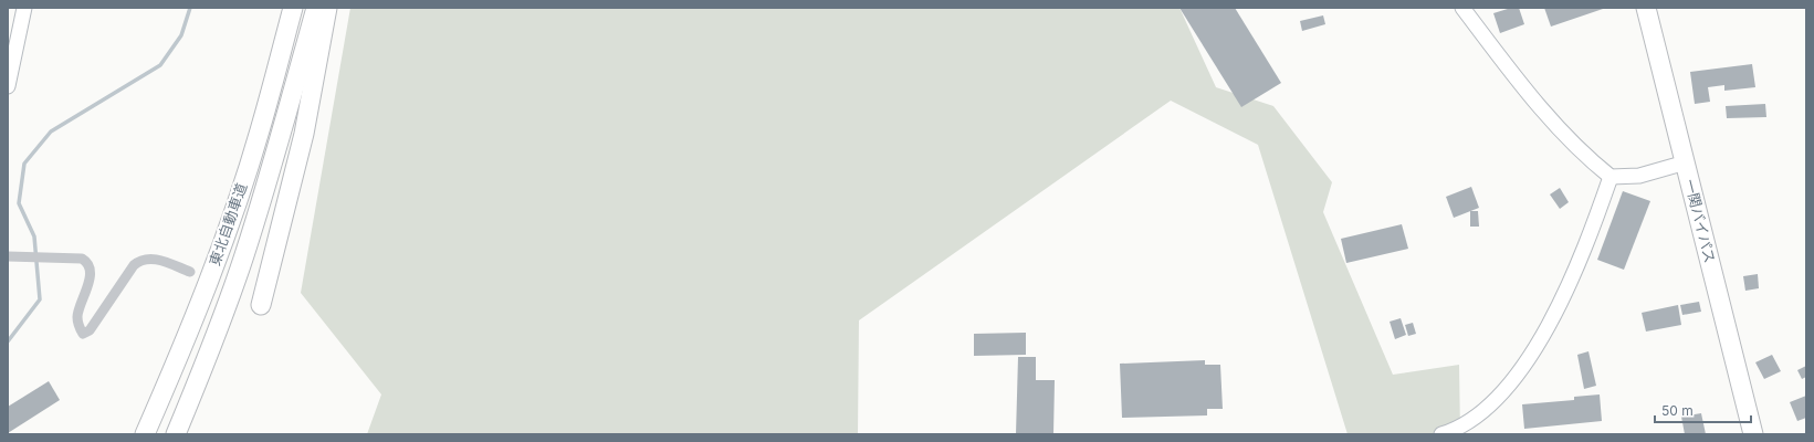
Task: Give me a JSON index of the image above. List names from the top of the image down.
{
  "streets": {
    "highway": ["一関バイパス", "東北自動車道"]
  },
  "scale_bar": "50 m"
}
